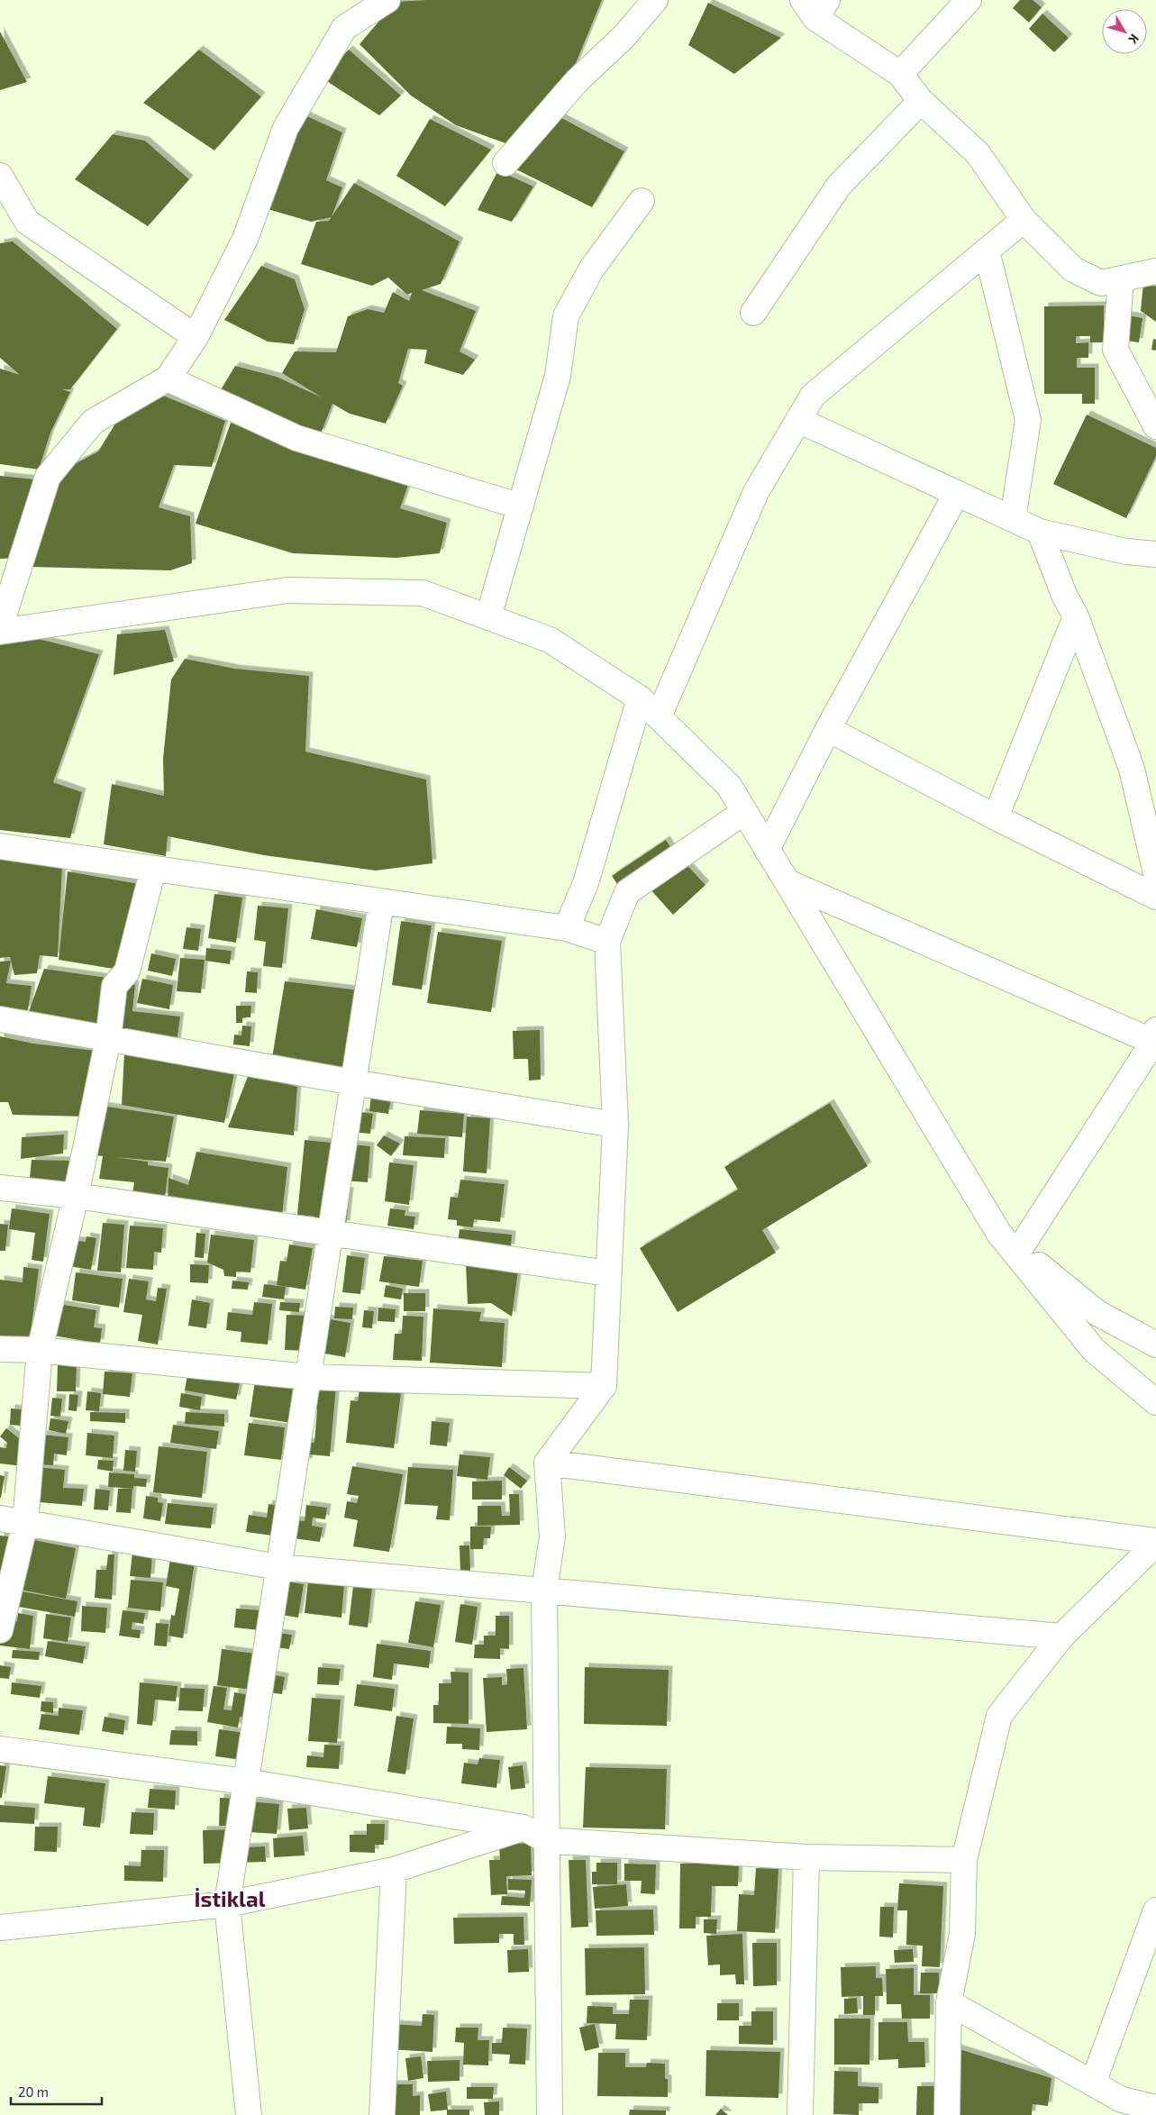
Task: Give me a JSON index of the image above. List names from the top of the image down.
{
  "districts": ["İstiklal"],
  "scale_bar": "20 m",
  "north": "bottom right"
}
